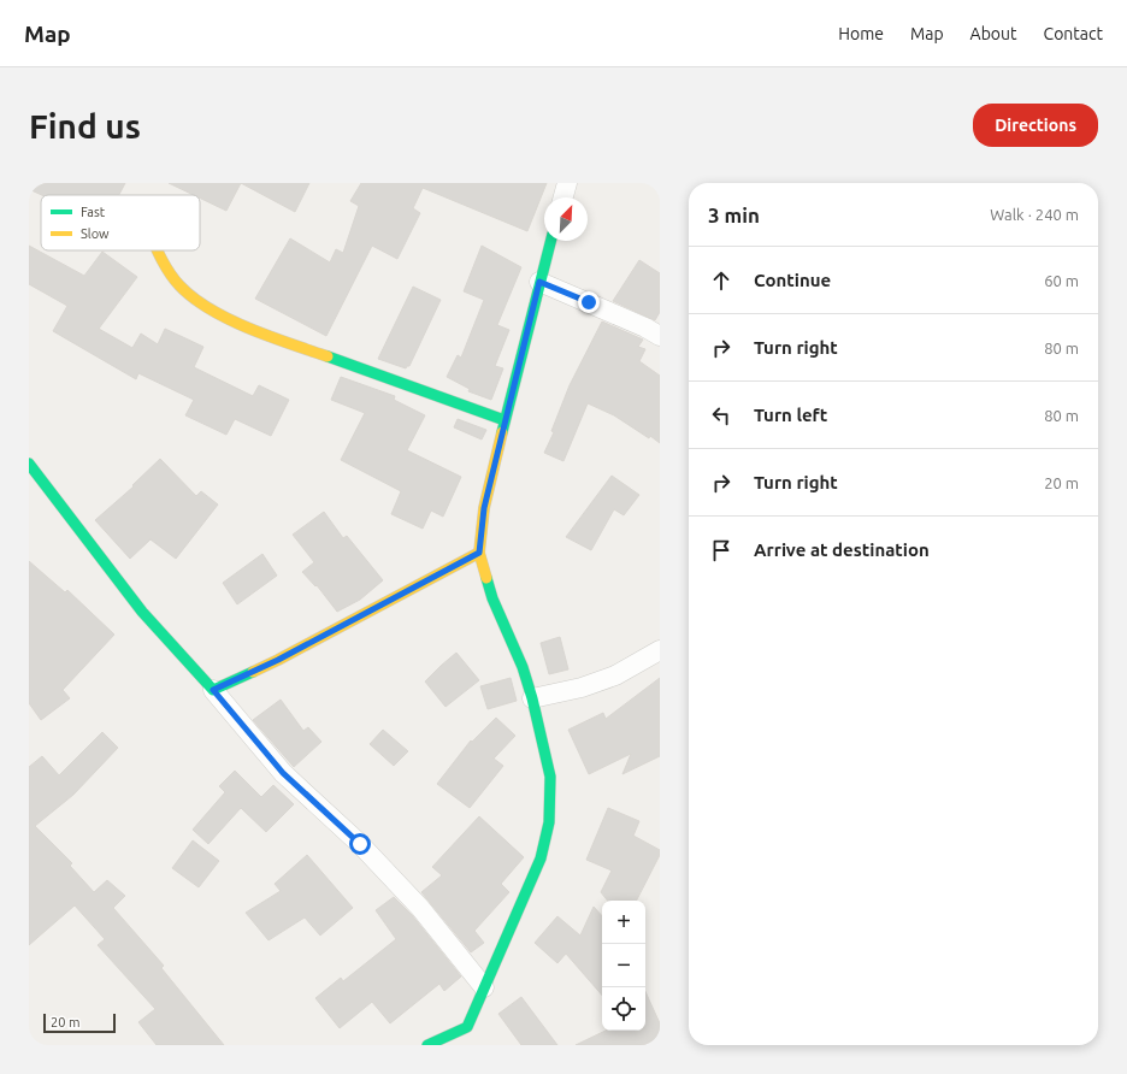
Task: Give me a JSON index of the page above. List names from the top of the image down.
{
  "legend": ["Fast", "Slow"],
  "scale_bar": "20 m",
  "north": "top right",
  "page": {
    "header": "Map",
    "nav": [
      "Home",
      "Map",
      "About",
      "Contact"
    ],
    "buttons": "Directions",
    "title": "Find us",
    "heading": ["3 min", "Walk · 240 m"],
    "list": [
      ["Continue", "60 m"],
      ["Turn right", "80 m"],
      ["Turn left", "80 m"],
      ["Turn right", "20 m"],
      "Arrive at destination"
    ],
    "map_buttons": ["+", "−"],
    "scale": "20 m"
  }
}
